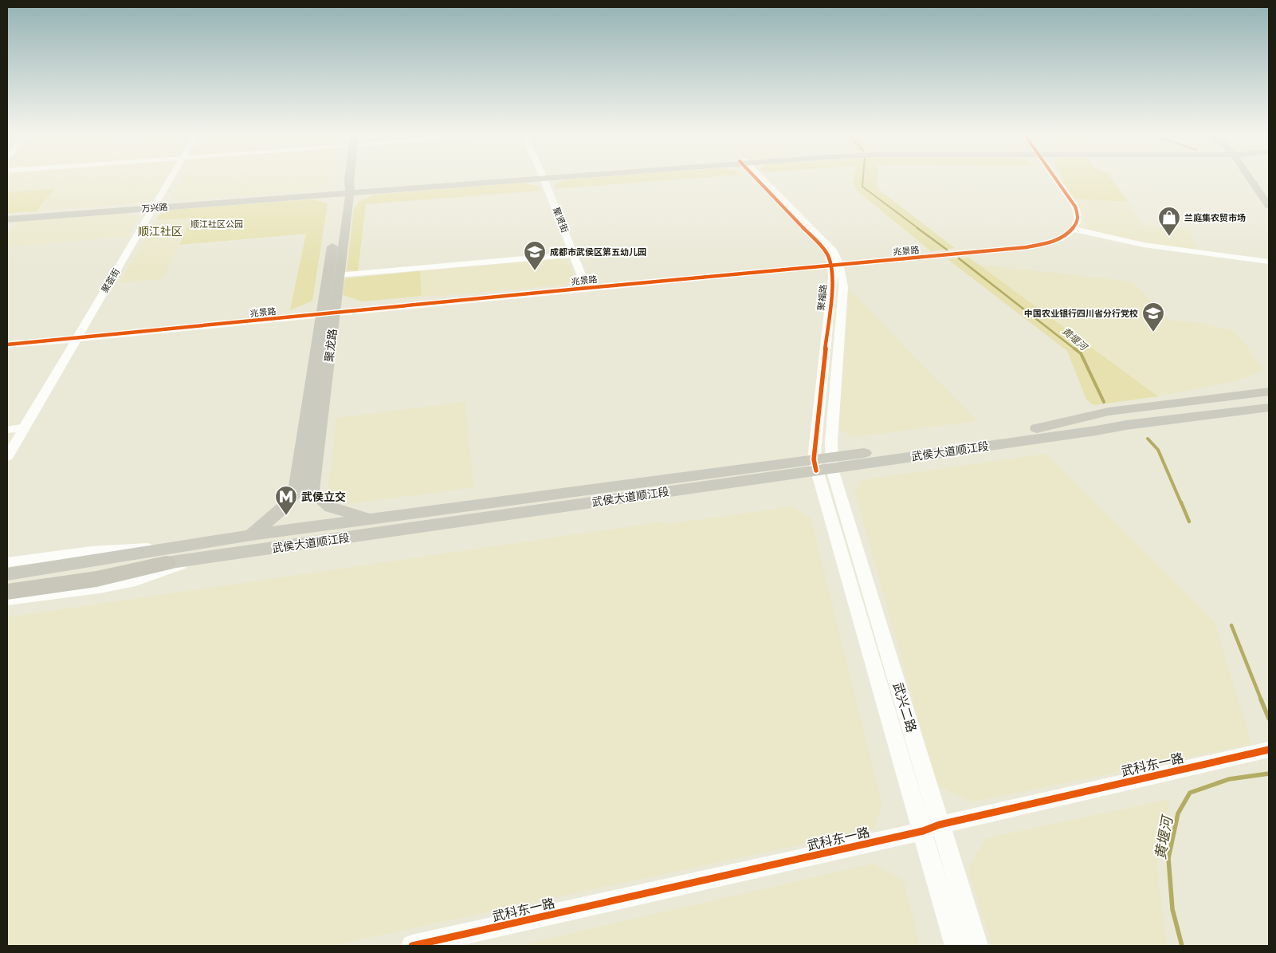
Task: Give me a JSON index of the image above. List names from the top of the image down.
{
  "streets": {
    "main road": ["万兴路", "聚龙路", "武侯大道顺江段"],
    "street": [
      "聚贤街",
      "兆景路",
      "聚荟街",
      "聚福路",
      "武科东一路"
    ]
  },
  "crossings": [
    ["万兴路", "聚荟街"],
    ["万兴路", "聚龙路"],
    ["聚贤街", "兆景路"],
    ["兆景路", "聚荟街"],
    ["兆景路", "聚福路"],
    ["兆景路", "聚龙路"],
    ["聚福路", "武侯大道顺江段"],
    ["聚龙路", "武侯大道顺江段"]
  ],
  "districts": ["顺江社区"],
  "water": ["黄堰河"],
  "parks": ["顺江社区公园"],
  "places": {
    "shop": ["兰庭集农贸市场"],
    "school or university": ["成都市武侯区第五幼儿园", "中国农业银行四川省分行党校"],
    "metro station": ["武侯立交"]
  }
}
